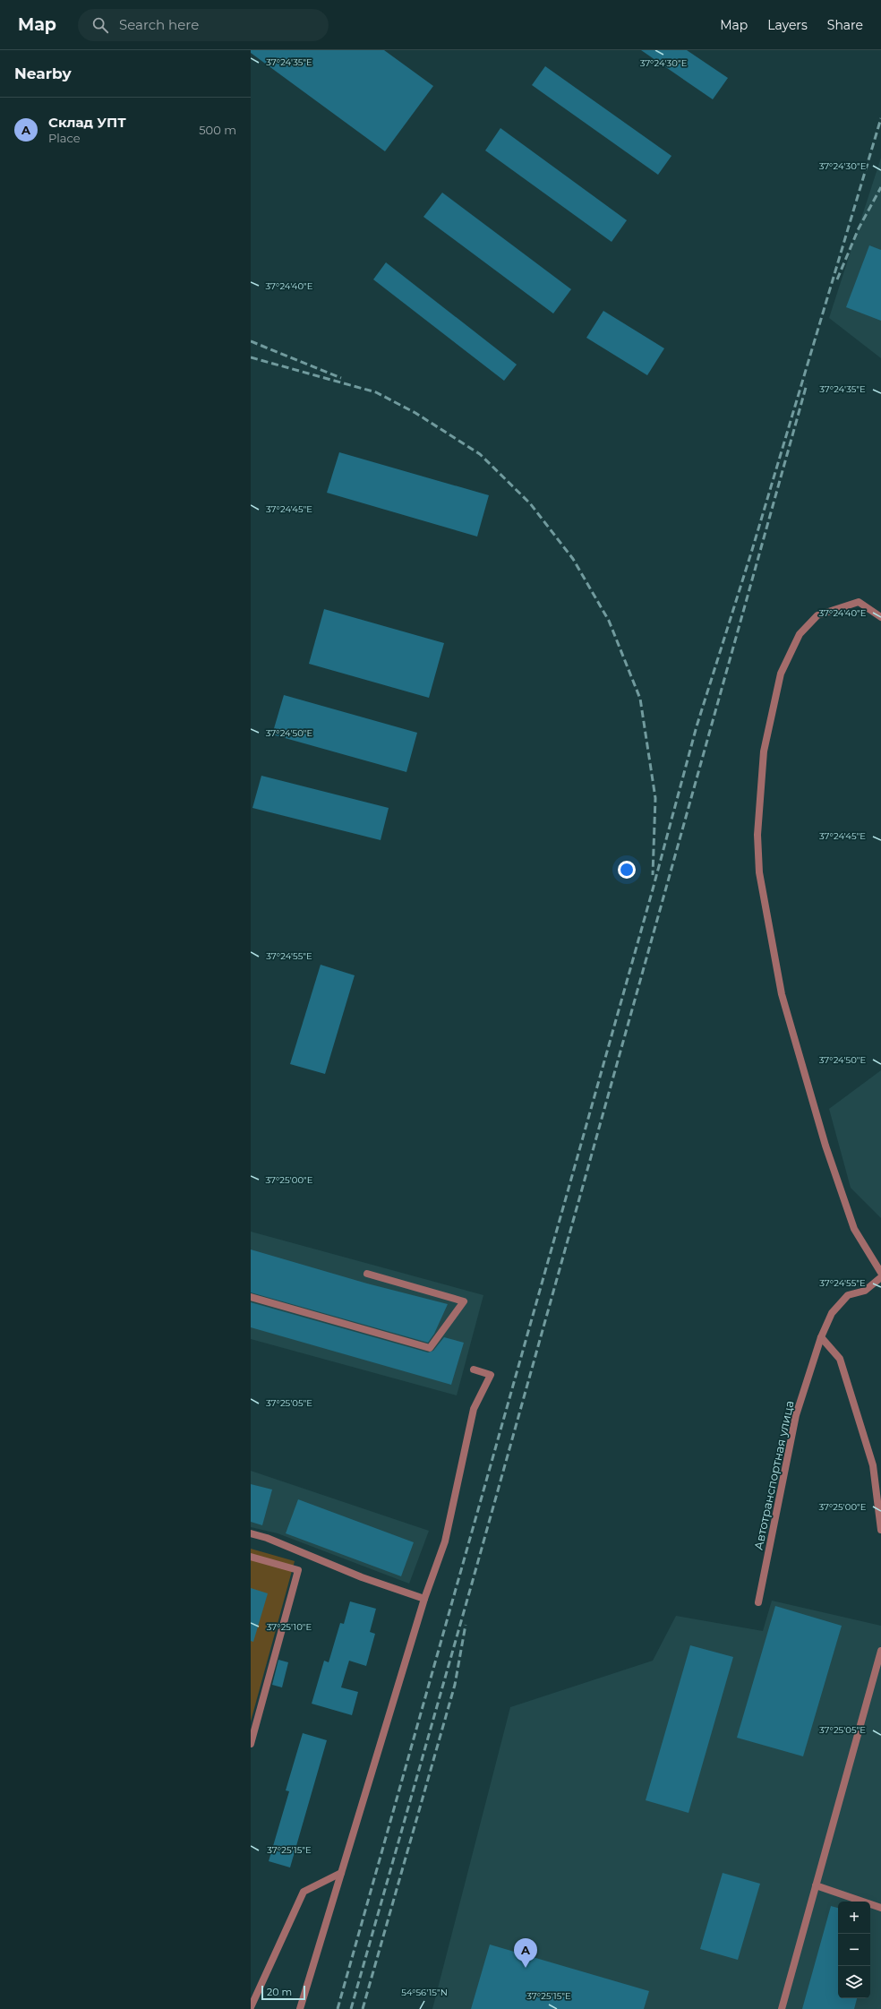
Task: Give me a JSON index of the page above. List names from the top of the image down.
{
  "streets": {
    "street": ["Автотранспортная улица"]
  },
  "scale_bar": "20 m",
  "page": {
    "header": "Map",
    "search": "Search here",
    "nav": ["Map", "Layers", "Share"],
    "heading": "Nearby",
    "list": [
      {
        "mark": "A",
        "name": "Склад УПТ",
        "note": "Place",
        "value": "500 m"
      }
    ],
    "map_buttons": ["+", "−"],
    "pins": "A",
    "scale": "20 m"
  },
  "coordinates": [
    "37°24'35\"E",
    "37°24'30\"E",
    "37°24'40\"E",
    "37°24'45\"E",
    "37°24'50\"E",
    "37°24'55\"E",
    "37°25'00\"E",
    "37°25'05\"E",
    "37°25'10\"E",
    "37°25'15\"E",
    "54°56'15\"N"
  ]
}
